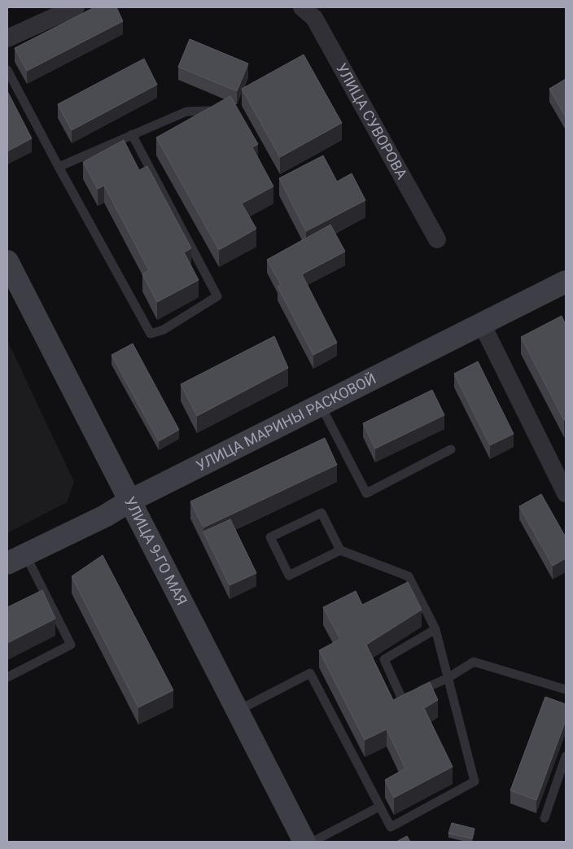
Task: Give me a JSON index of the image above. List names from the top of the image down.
{
  "streets": {
    "main road": ["УЛИЦА МАРИНЫ РАСКОВОЙ", "УЛИЦА 9-ГО МАЯ"],
    "street": ["УЛИЦА СУВОРОВА"]
  },
  "crossings": [
    ["УЛИЦА МАРИНЫ РАСКОВОЙ", "УЛИЦА 9-ГО МАЯ"]
  ]
}
